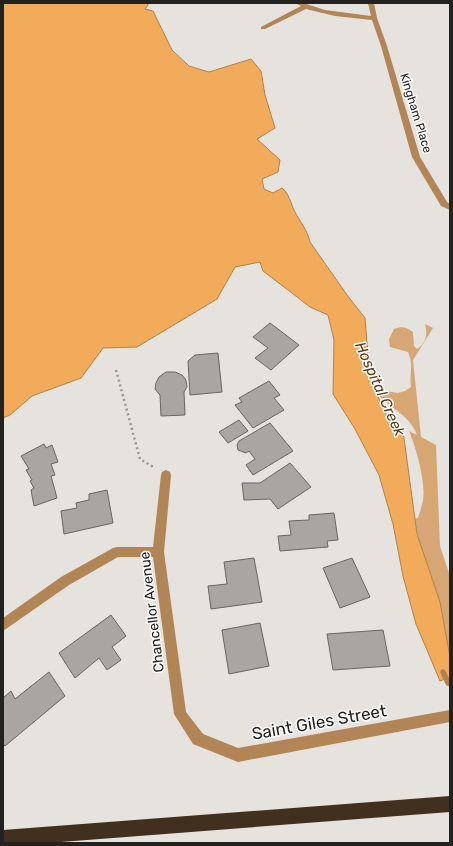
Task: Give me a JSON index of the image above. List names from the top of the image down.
{
  "streets": {
    "street": ["Kingham Place", "Chancellor Avenue", "Saint Giles Street"]
  },
  "crossings": [
    ["Chancellor Avenue", "Saint Giles Street"]
  ],
  "water": ["Hospital Creek"]
}
